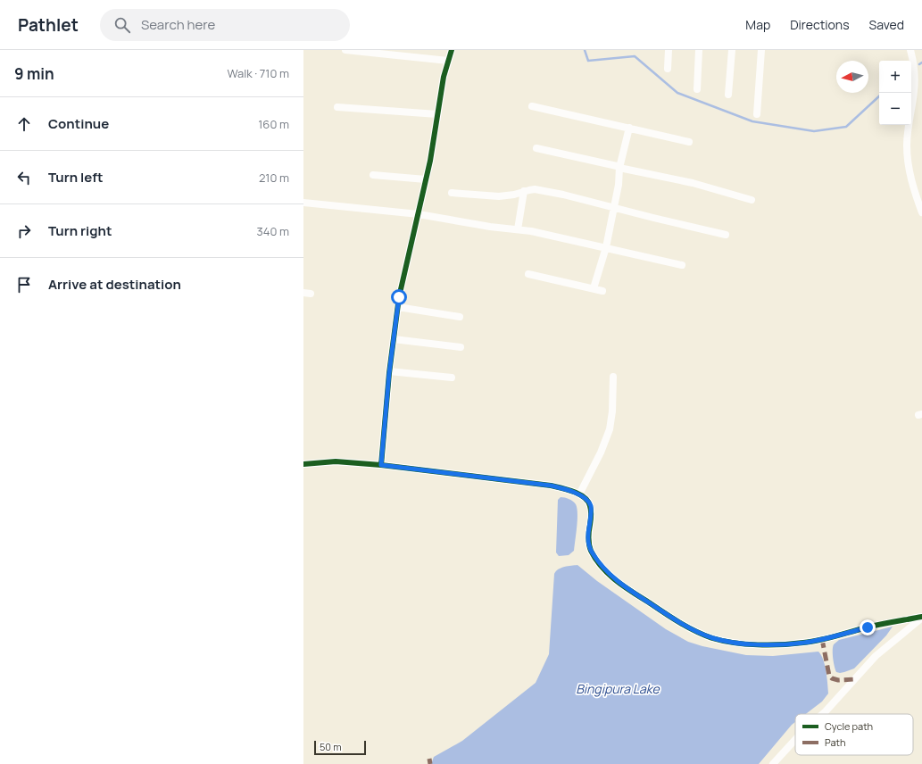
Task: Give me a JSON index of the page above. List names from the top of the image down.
{
  "water": ["Bingipura Lake"],
  "legend": ["Cycle path", "Path"],
  "scale_bar": "50 m",
  "north": "left",
  "page": {
    "header": "Pathlet",
    "search": "Search here",
    "nav": ["Map", "Directions", "Saved"],
    "heading": ["9 min", "Walk · 710 m"],
    "map_buttons": ["+", "−"],
    "list": [
      ["Continue", "160 m"],
      ["Turn left", "210 m"],
      ["Turn right", "340 m"],
      "Arrive at destination"
    ],
    "scale": "50 m"
  }
}
